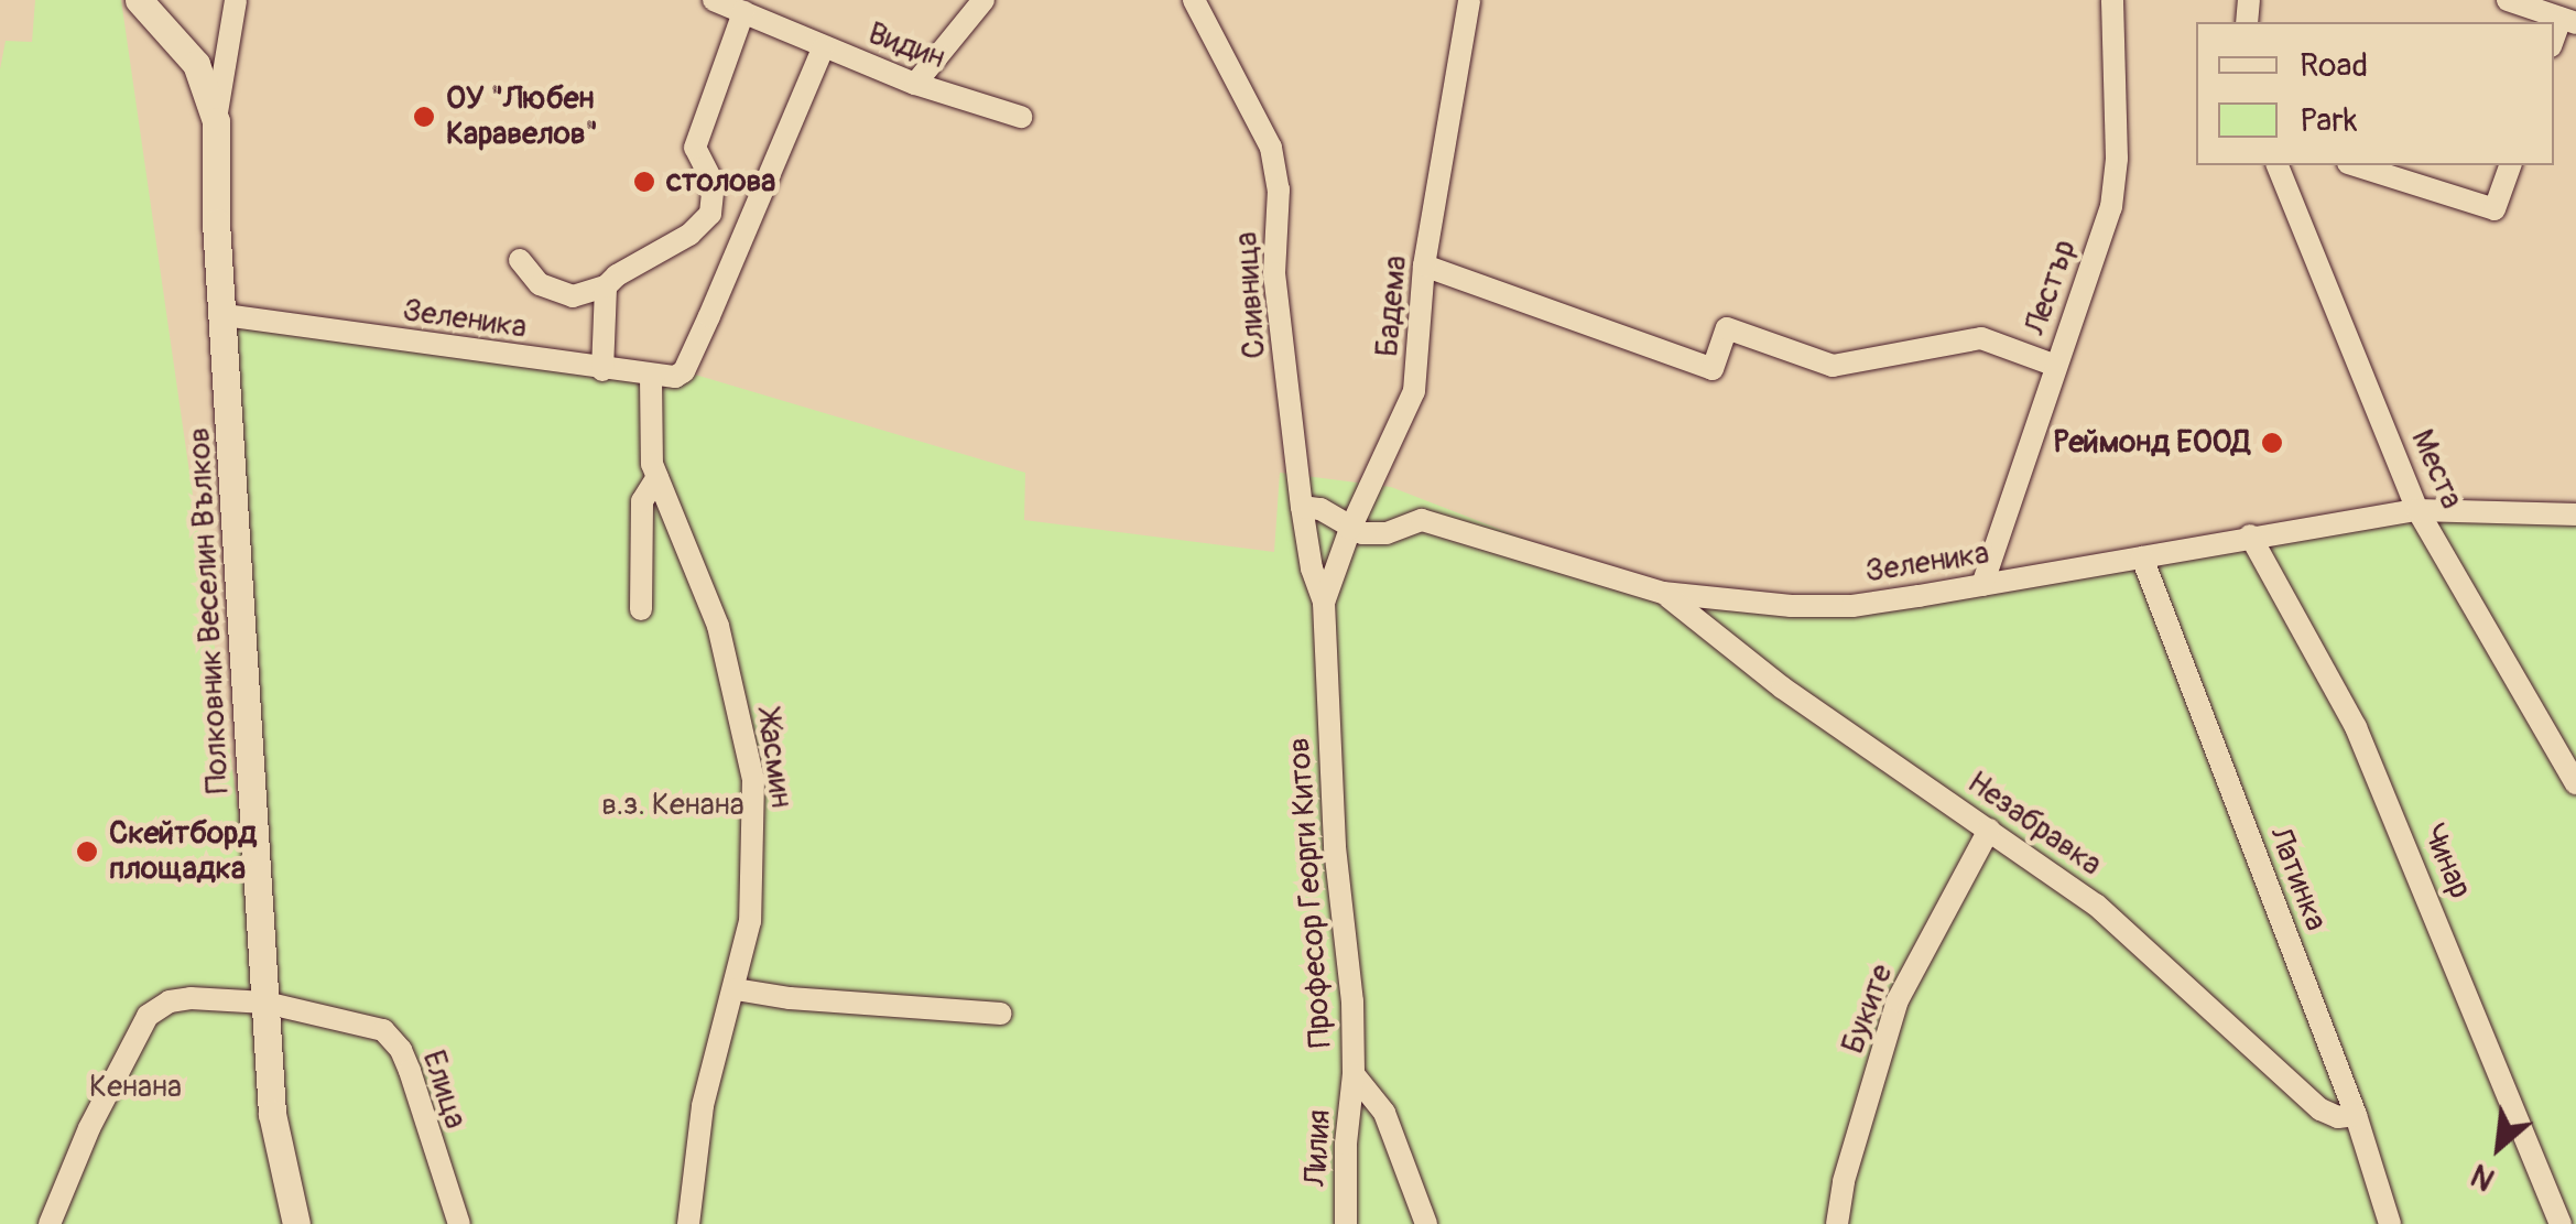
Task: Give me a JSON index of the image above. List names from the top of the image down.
{
  "streets": {
    "main road": ["Полковник Веселин Вълков"],
    "street": [
      "Видин",
      "Лестър",
      "Сливница",
      "Бадема",
      "Зеленика",
      "Места",
      "Жасмин",
      "Незабравка",
      "Чинар",
      "Латинка",
      "Професор Георги Китов",
      "Буките",
      "Елица",
      "Лилия"
    ]
  },
  "crossings": [
    ["Видин", "Зеленика"],
    ["Лестър", "Зеленика"],
    ["Сливница", "Бадема"],
    ["Сливница", "Зеленика"],
    ["Сливница", "Професор Георги Китов"],
    ["Бадема", "Зеленика"],
    ["Бадема", "Професор Георги Китов"],
    ["Зеленика", "Места"],
    ["Зеленика", "Полковник Веселин Вълков"],
    ["Зеленика", "Жасмин"],
    ["Зеленика", "Незабравка"],
    ["Зеленика", "Чинар"],
    ["Зеленика", "Латинка"],
    ["Полковник Веселин Вълков", "Елица"],
    ["Незабравка", "Латинка"],
    ["Незабравка", "Буките"],
    ["Професор Георги Китов", "Лилия"]
  ],
  "parks": ["в.з. Кенана", "Кенана"],
  "places": [
    "ОУ \"Любен Каравелов\"",
    "столова",
    "Реймонд ЕООД",
    "Скейтборд площадка"
  ],
  "legend": ["Road", "Park"],
  "north": "bottom left"
}
